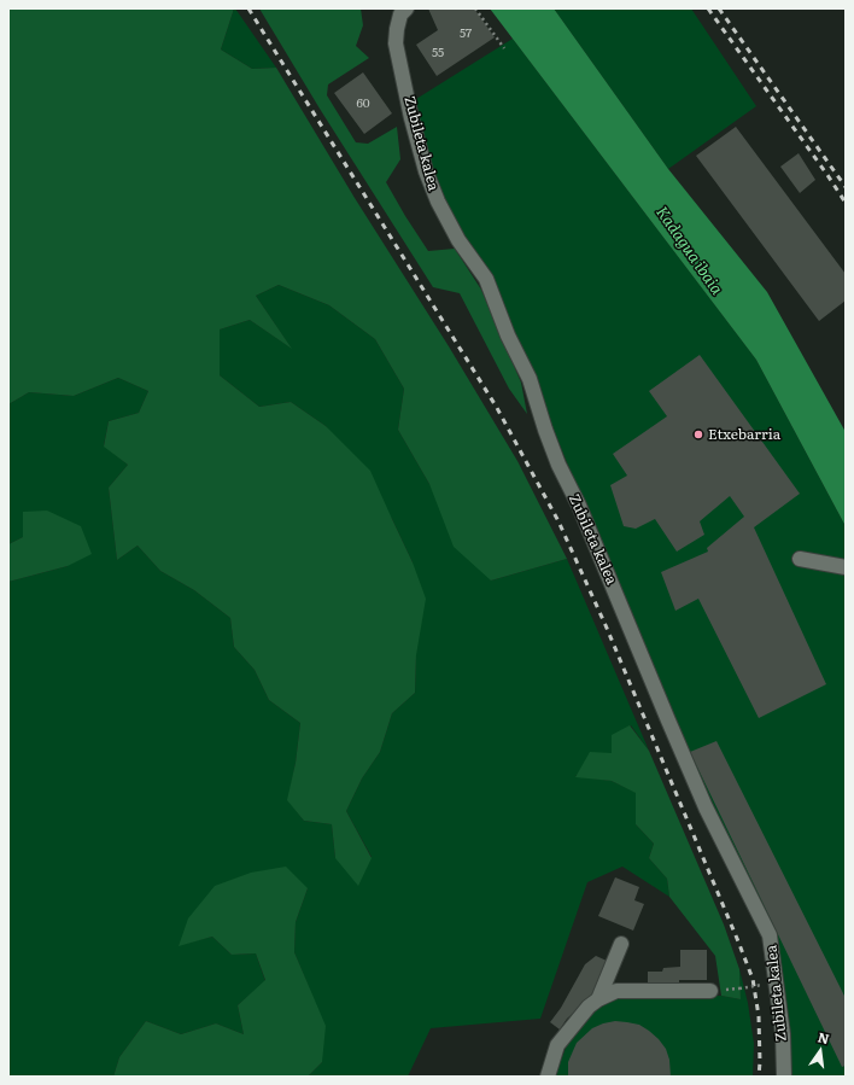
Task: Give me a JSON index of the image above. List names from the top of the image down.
{
  "streets": {
    "street": ["Zubileta kalea"]
  },
  "water": ["Kadagua ibaia"],
  "places": ["Etxebarria"],
  "house_numbers": ["57", "55", "60"],
  "north": "top"
}
